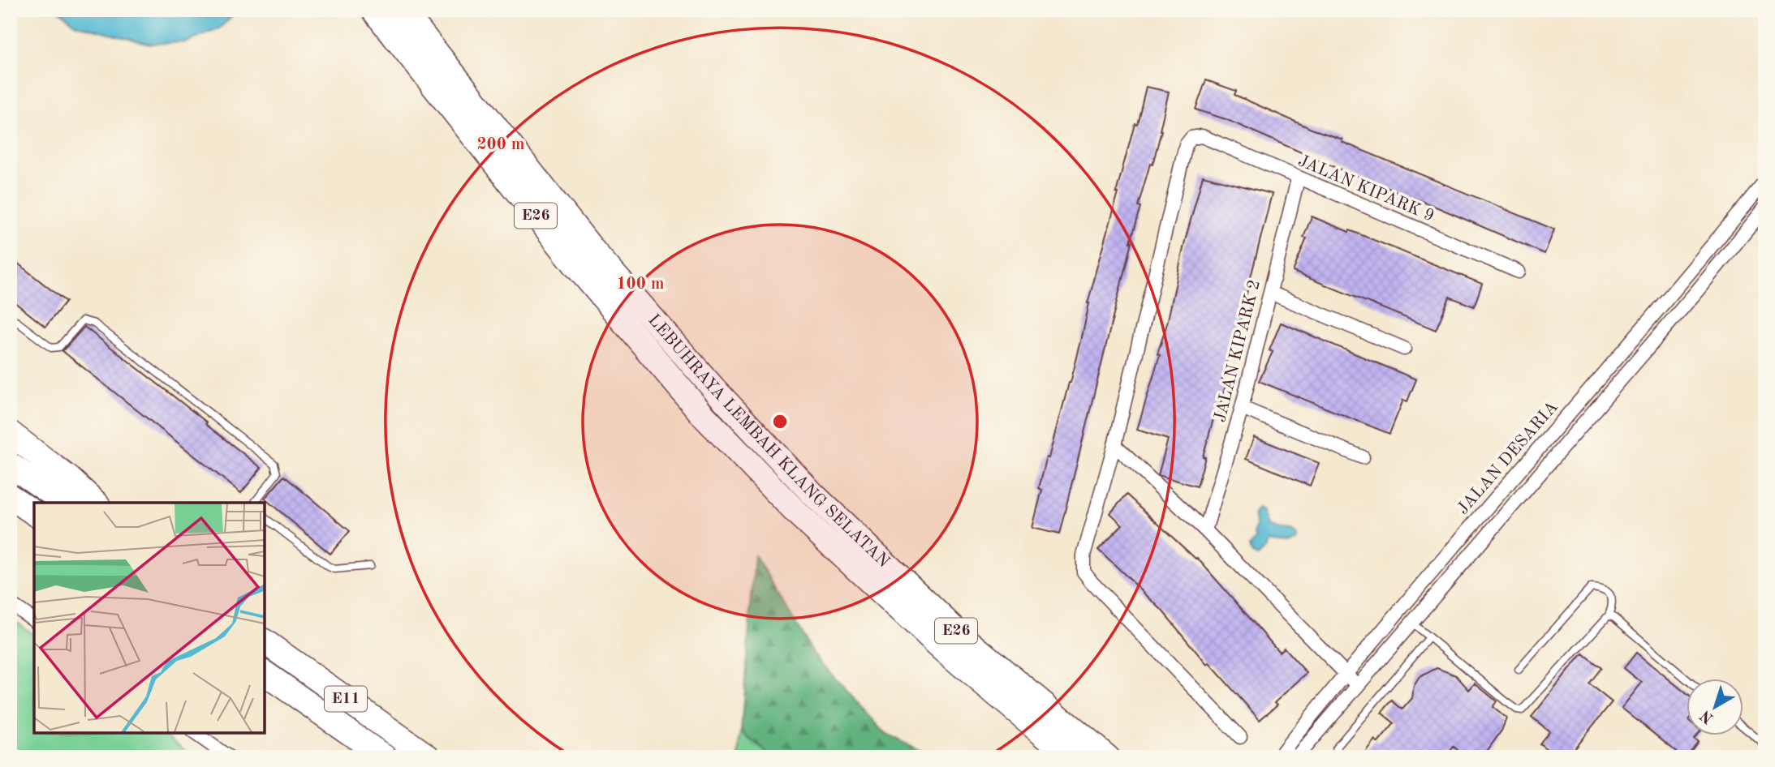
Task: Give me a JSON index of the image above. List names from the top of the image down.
{
  "streets": {
    "highway": ["E26", "LEBUHRAYA LEMBAH KLANG SELATAN", "E11"],
    "street": ["JALAN KIPARK 9", "JALAN KIPARK 2", "JALAN DESARIA"]
  },
  "crossings": [
    ["JALAN KIPARK 9", "JALAN KIPARK 2"]
  ],
  "north": "bottom left",
  "rings": ["200 m", "100 m"]
}
